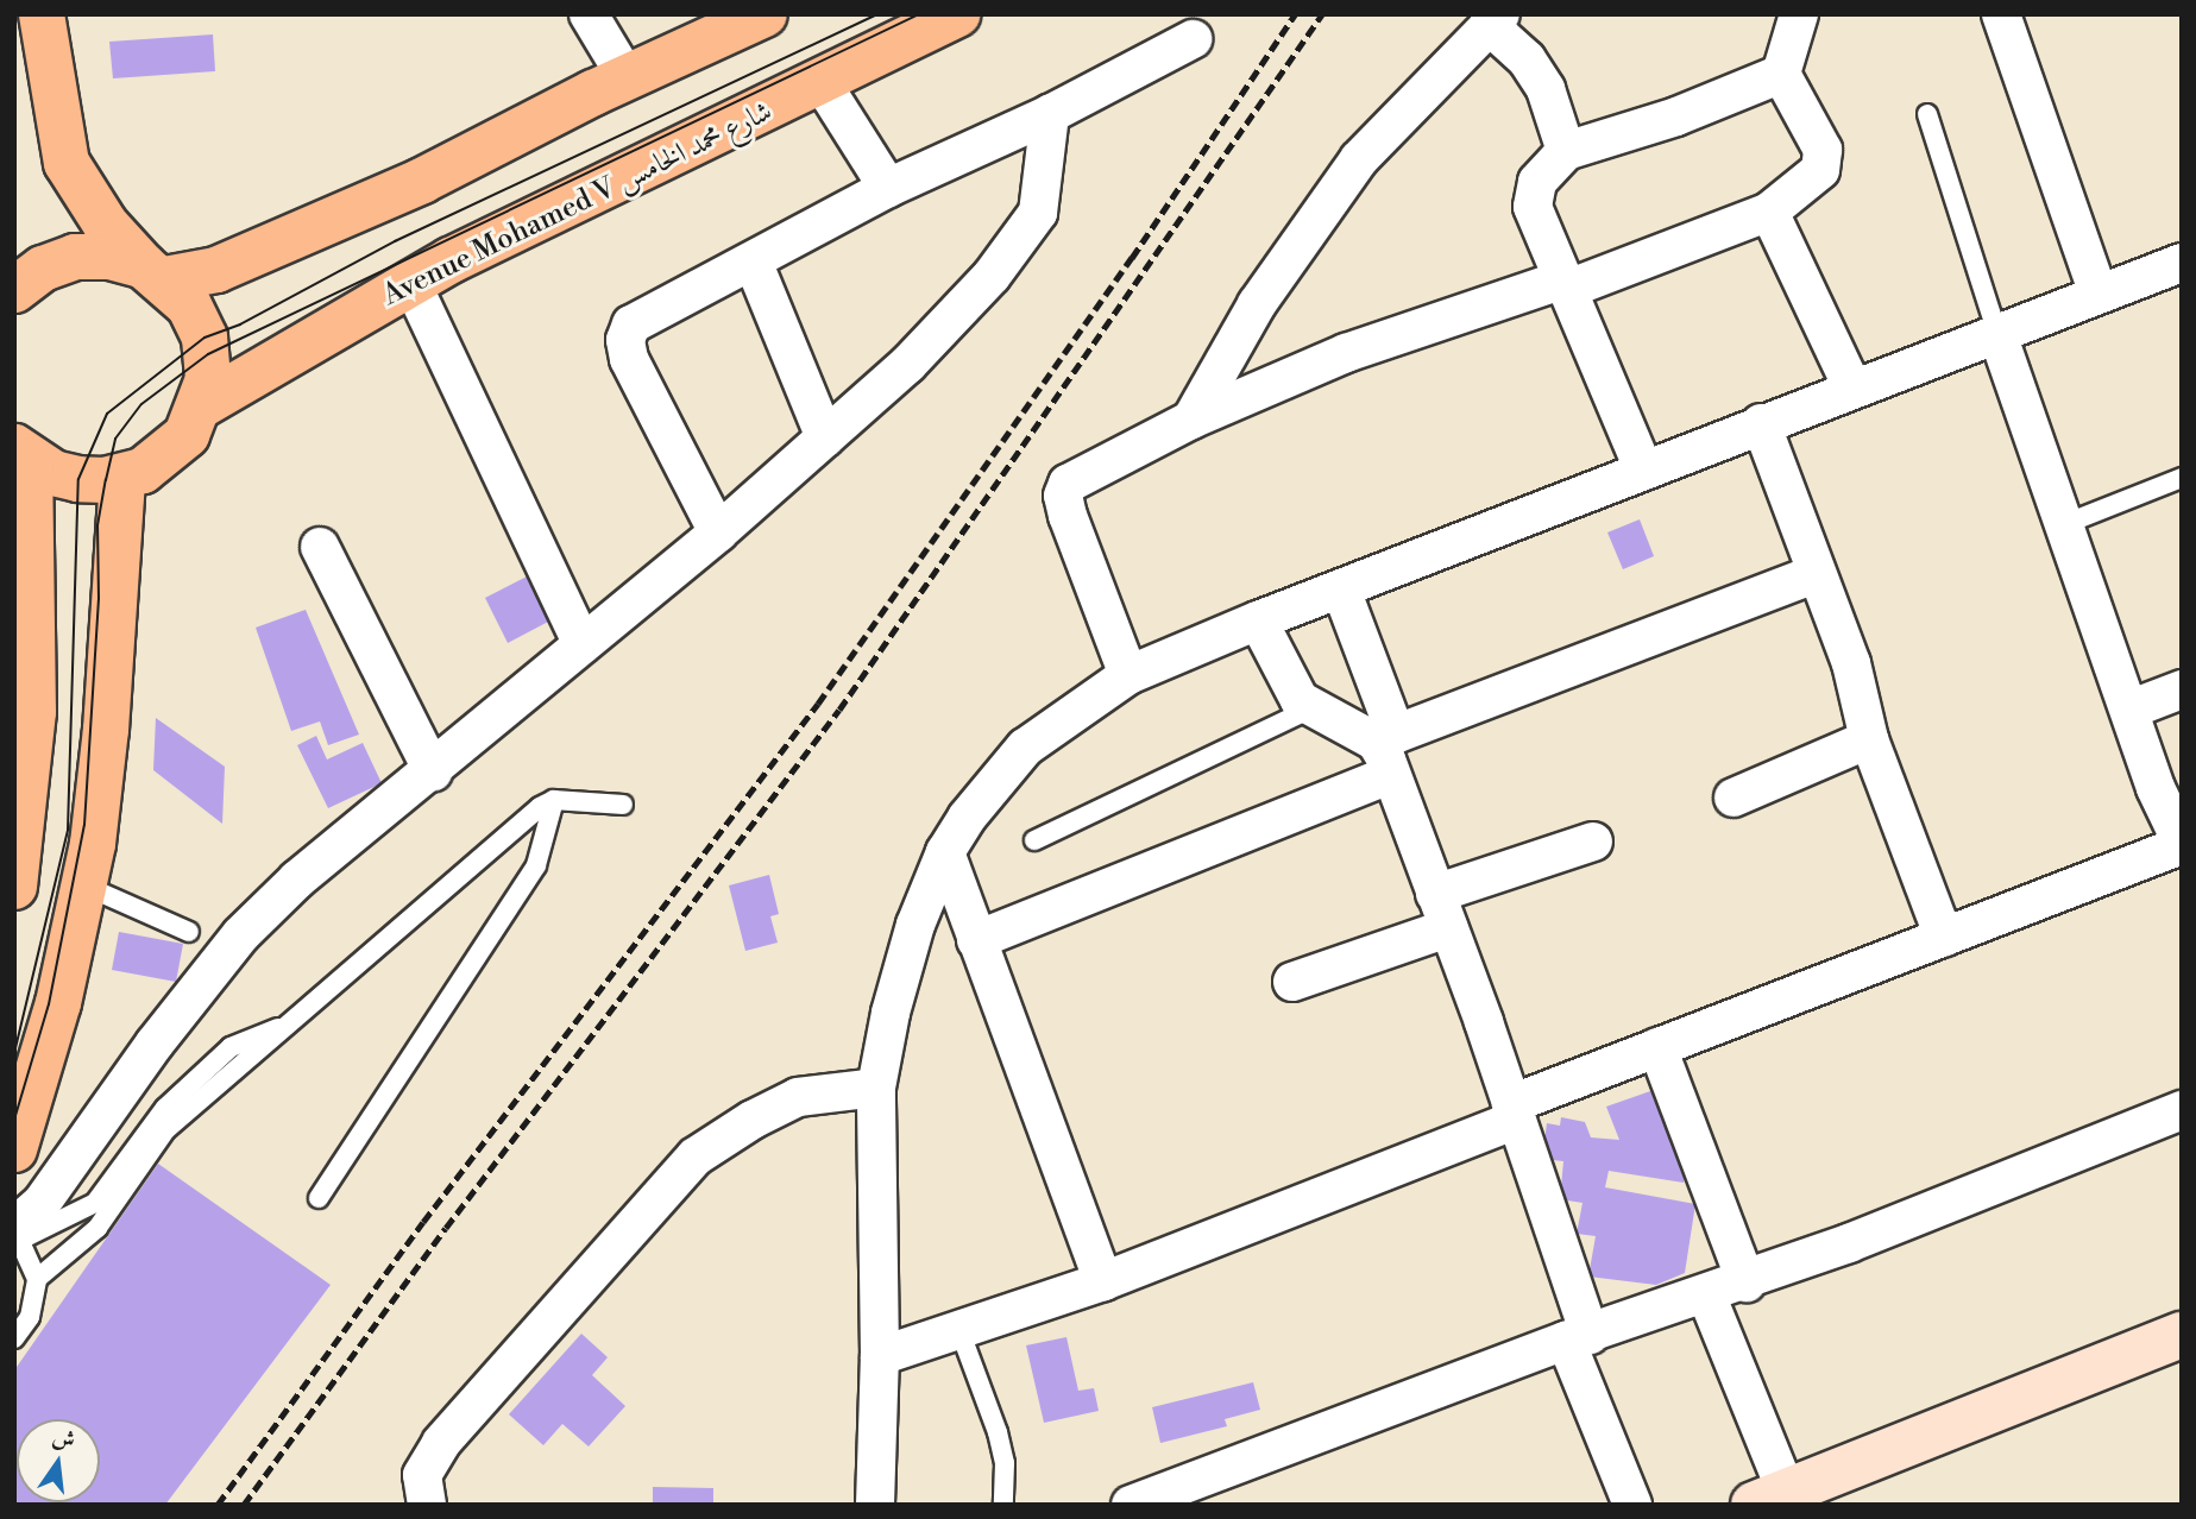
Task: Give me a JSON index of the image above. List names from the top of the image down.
{
  "streets": {
    "main road": ["Avenue Mohamed V شارع محمد الخامس"]
  },
  "north": "top"
}
